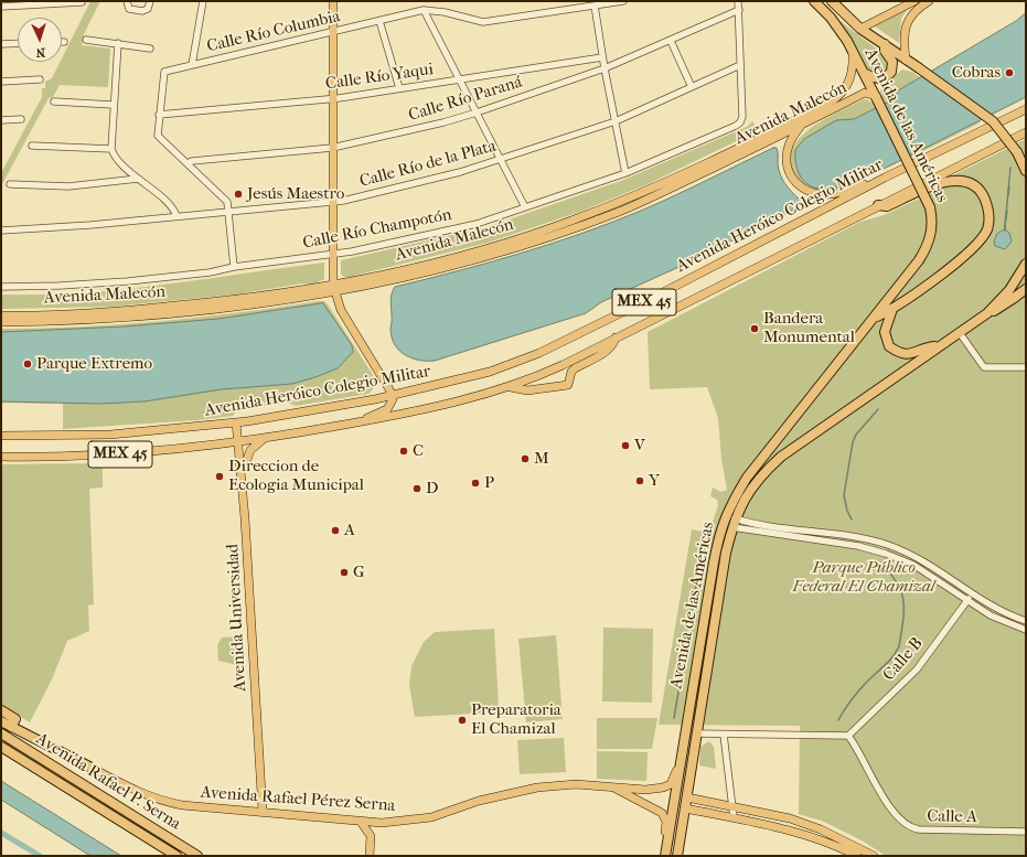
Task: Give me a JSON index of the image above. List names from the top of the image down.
{
  "streets": {
    "highway": ["Avenida de las Américas", "Avenida Rafael P. Serna"],
    "main road": [
      "Avenida Malecón",
      "Avenida Heróico Colegio Militar",
      "MEX 45",
      "Avenida Universidad",
      "Avenida Rafael Pérez Serna"
    ],
    "street": [
      "Calle Río Columbia",
      "Calle Río Yaqui",
      "Calle Río Paraná",
      "Calle Río de la Plata",
      "Calle Río Champotón",
      "Calle B",
      "Calle A"
    ]
  },
  "crossings": [
    ["Calle Río Columbia", "Calle Río Yaqui"],
    ["Avenida Malecón", "Avenida de las Américas"],
    ["Avenida de las Américas", "Avenida Rafael Pérez Serna"],
    ["Calle Río de la Plata", "Calle Río Champotón"],
    ["Avenida Heróico Colegio Militar", "Avenida Universidad"],
    ["Avenida Universidad", "Avenida Rafael Pérez Serna"],
    ["Calle B", "Calle A"]
  ],
  "parks": ["Parque Público Federal El Chamizal"],
  "places": [
    "Cobras",
    "Jesús Maestro",
    "Bandera Monumental",
    "Parque Extremo",
    "V",
    "C",
    "M",
    "Direccion de Ecologia Municipal",
    "Y",
    "P",
    "D",
    "A",
    "G",
    "Preparatoria El Chamizal"
  ],
  "north": "bottom"
}
